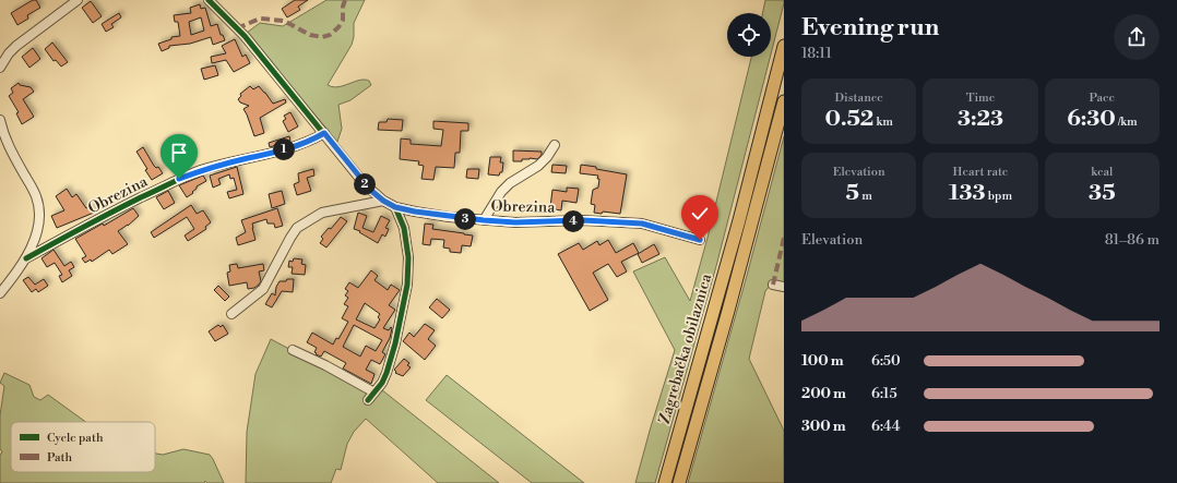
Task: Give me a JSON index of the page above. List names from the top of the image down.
{
  "streets": {
    "highway": ["Zagrebačka obilaznica"],
    "street": ["Obrezina"]
  },
  "legend": ["Cycle path", "Path"],
  "page": {
    "heading": ["Evening run", "18:11"],
    "stats": [
      ["Distance", "0.52 km"],
      ["Time", "3:23"],
      ["Pace", "6:30 /km"],
      ["Elevation", "5 m"],
      ["Heart rate", "133 bpm"],
      ["kcal", "35"]
    ],
    "pins": [
      "1",
      "2",
      "3",
      "4"
    ],
    "chart": ["Elevation", "81–86 m"],
    "list": [
      {
        "name": "100 m",
        "note": "6:50"
      },
      {
        "name": "200 m",
        "note": "6:15"
      },
      {
        "name": "300 m",
        "note": "6:44"
      }
    ]
  }
}
